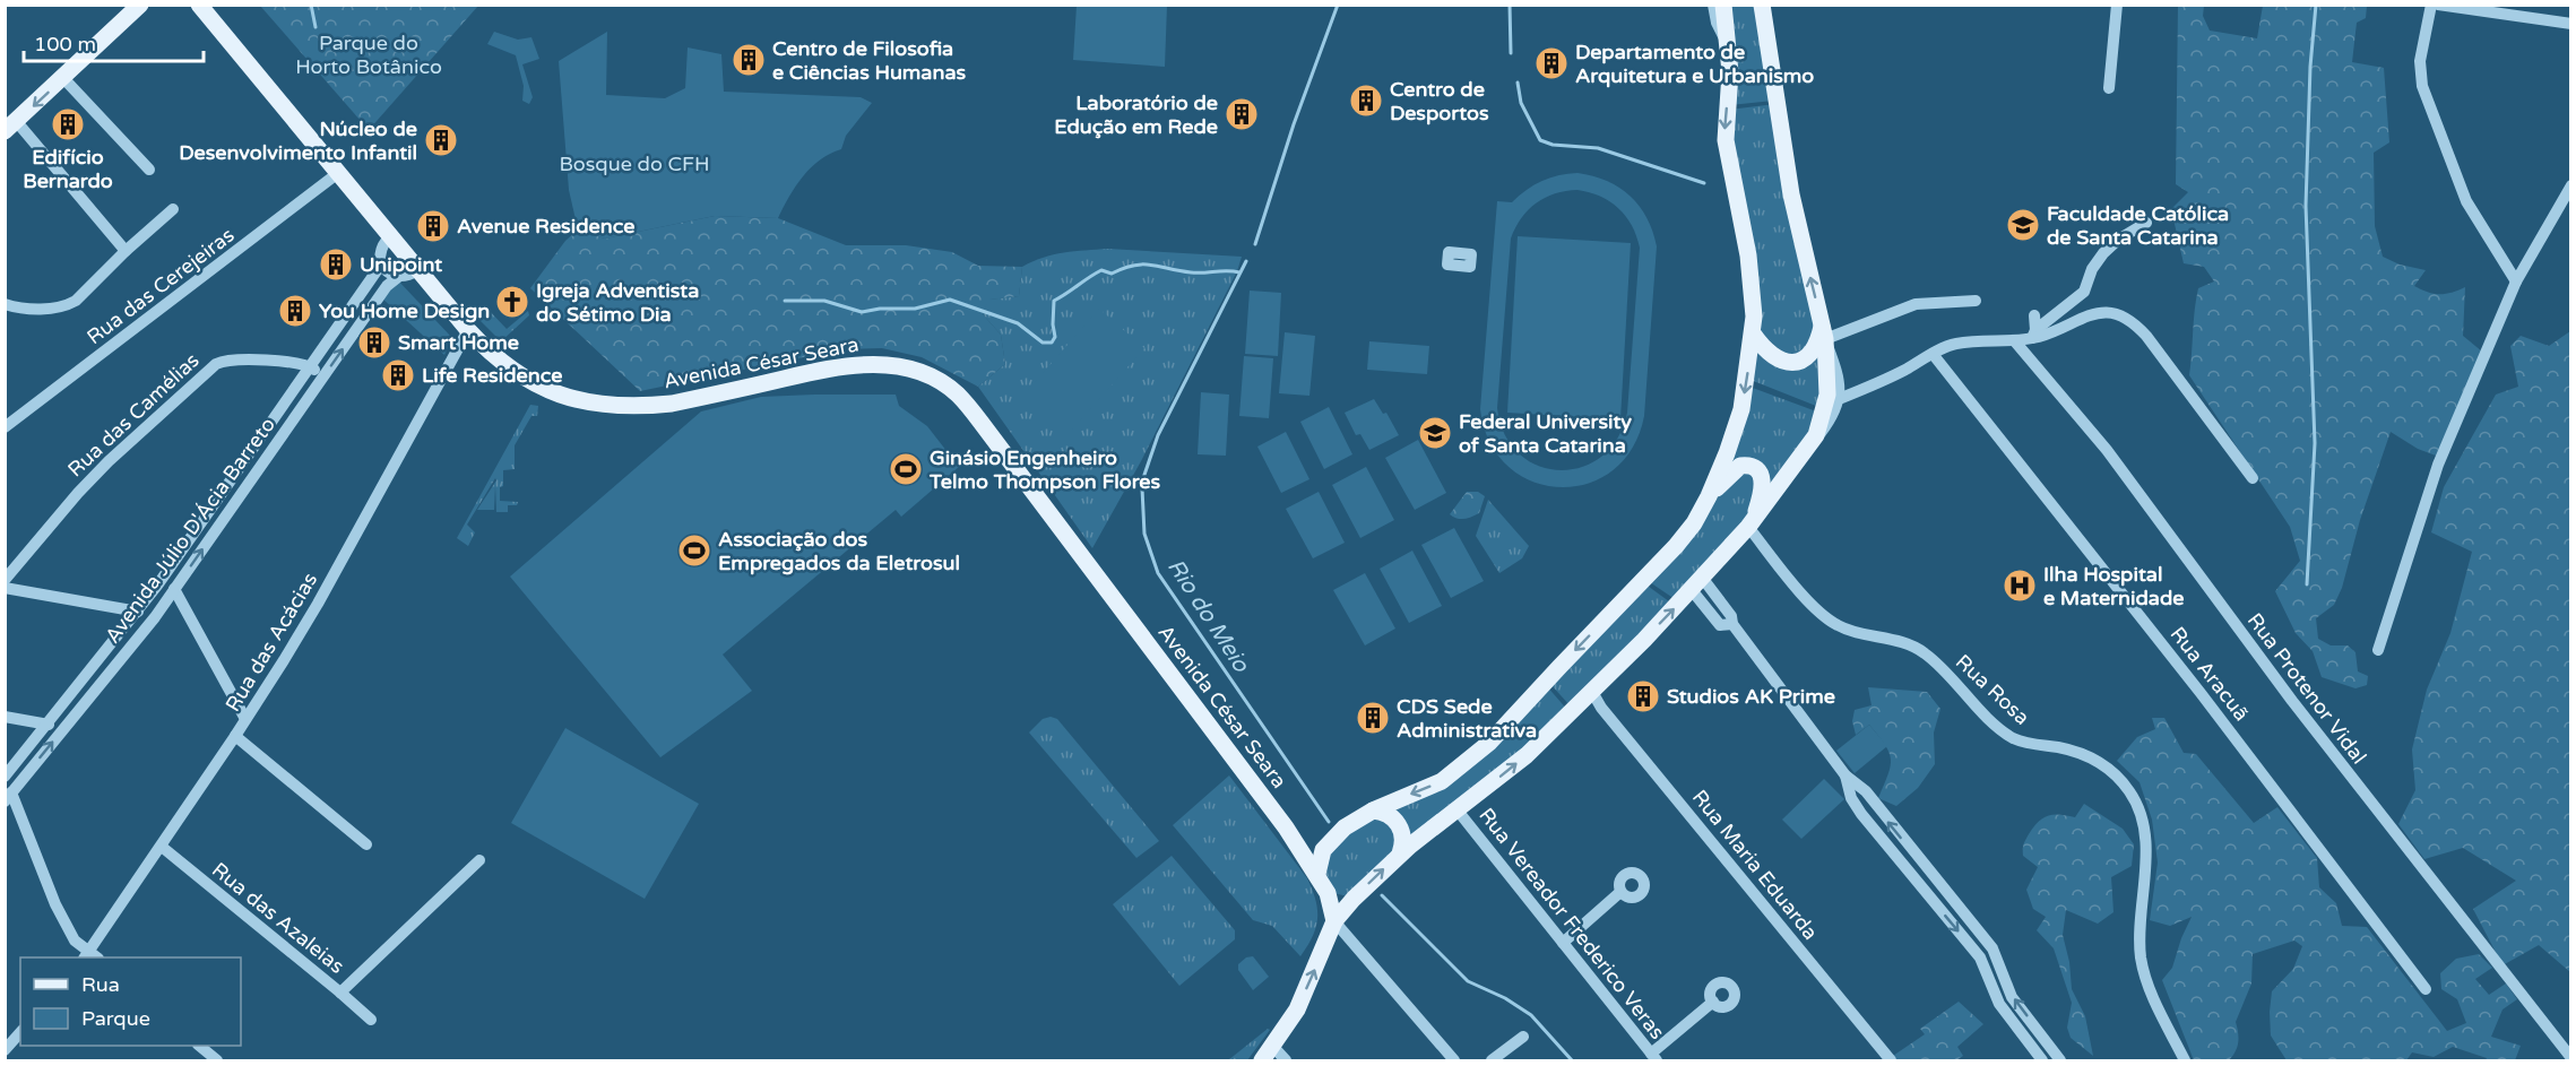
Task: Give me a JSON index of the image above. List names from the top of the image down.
{
  "streets": {
    "main road": ["Avenida César Seara"],
    "street": [
      "Rua das Cerejeiras",
      "Rua das Camélias",
      "Avenida Júlio D'Ácia Barreto",
      "Rua das Acácias",
      "Rua Aracuã",
      "Rua Protenor Vidal",
      "Rua Rosa",
      "Rua Maria Eduarda",
      "Rua das Azaleias",
      "Rua Vereador Frederico Veras"
    ]
  },
  "crossings": [
    ["Rua das Cerejeiras", "Avenida César Seara"],
    ["Avenida César Seara", "Avenida Júlio D'Ácia Barreto"],
    ["Avenida César Seara", "Rua das Acácias"],
    ["Rua das Camélias", "Avenida Júlio D'Ácia Barreto"],
    ["Rua das Acácias", "Rua das Azaleias"]
  ],
  "water": ["Rio do Meio"],
  "parks": ["Parque do Horto Botânico", "Bosque do CFH"],
  "places": {
    "building": [
      "Centro de Filosofia e Ciências Humanas",
      "Departamento de Arquitetura e Urbanismo",
      "Centro de Desportos",
      "Laboratório de Edução em Rede",
      "Edifício Bernardo",
      "Núcleo de Desenvolvimento Infantil",
      "Avenue Residence",
      "Unipoint",
      "You Home Design",
      "Smart Home",
      "Life Residence",
      "Studios AK Prime",
      "CDS Sede Administrativa"
    ],
    "school or university": ["Faculdade Católica de Santa Catarina", "Federal University of Santa Catarina"],
    "church": ["Igreja Adventista do Sétimo Dia"],
    "sports": ["Ginásio Engenheiro Telmo Thompson Flores", "Associação dos Empregados da Eletrosul"],
    "hospital": ["Ilha Hospital e Maternidade"]
  },
  "legend": ["Rua", "Parque"],
  "scale_bar": "100 m"
}
